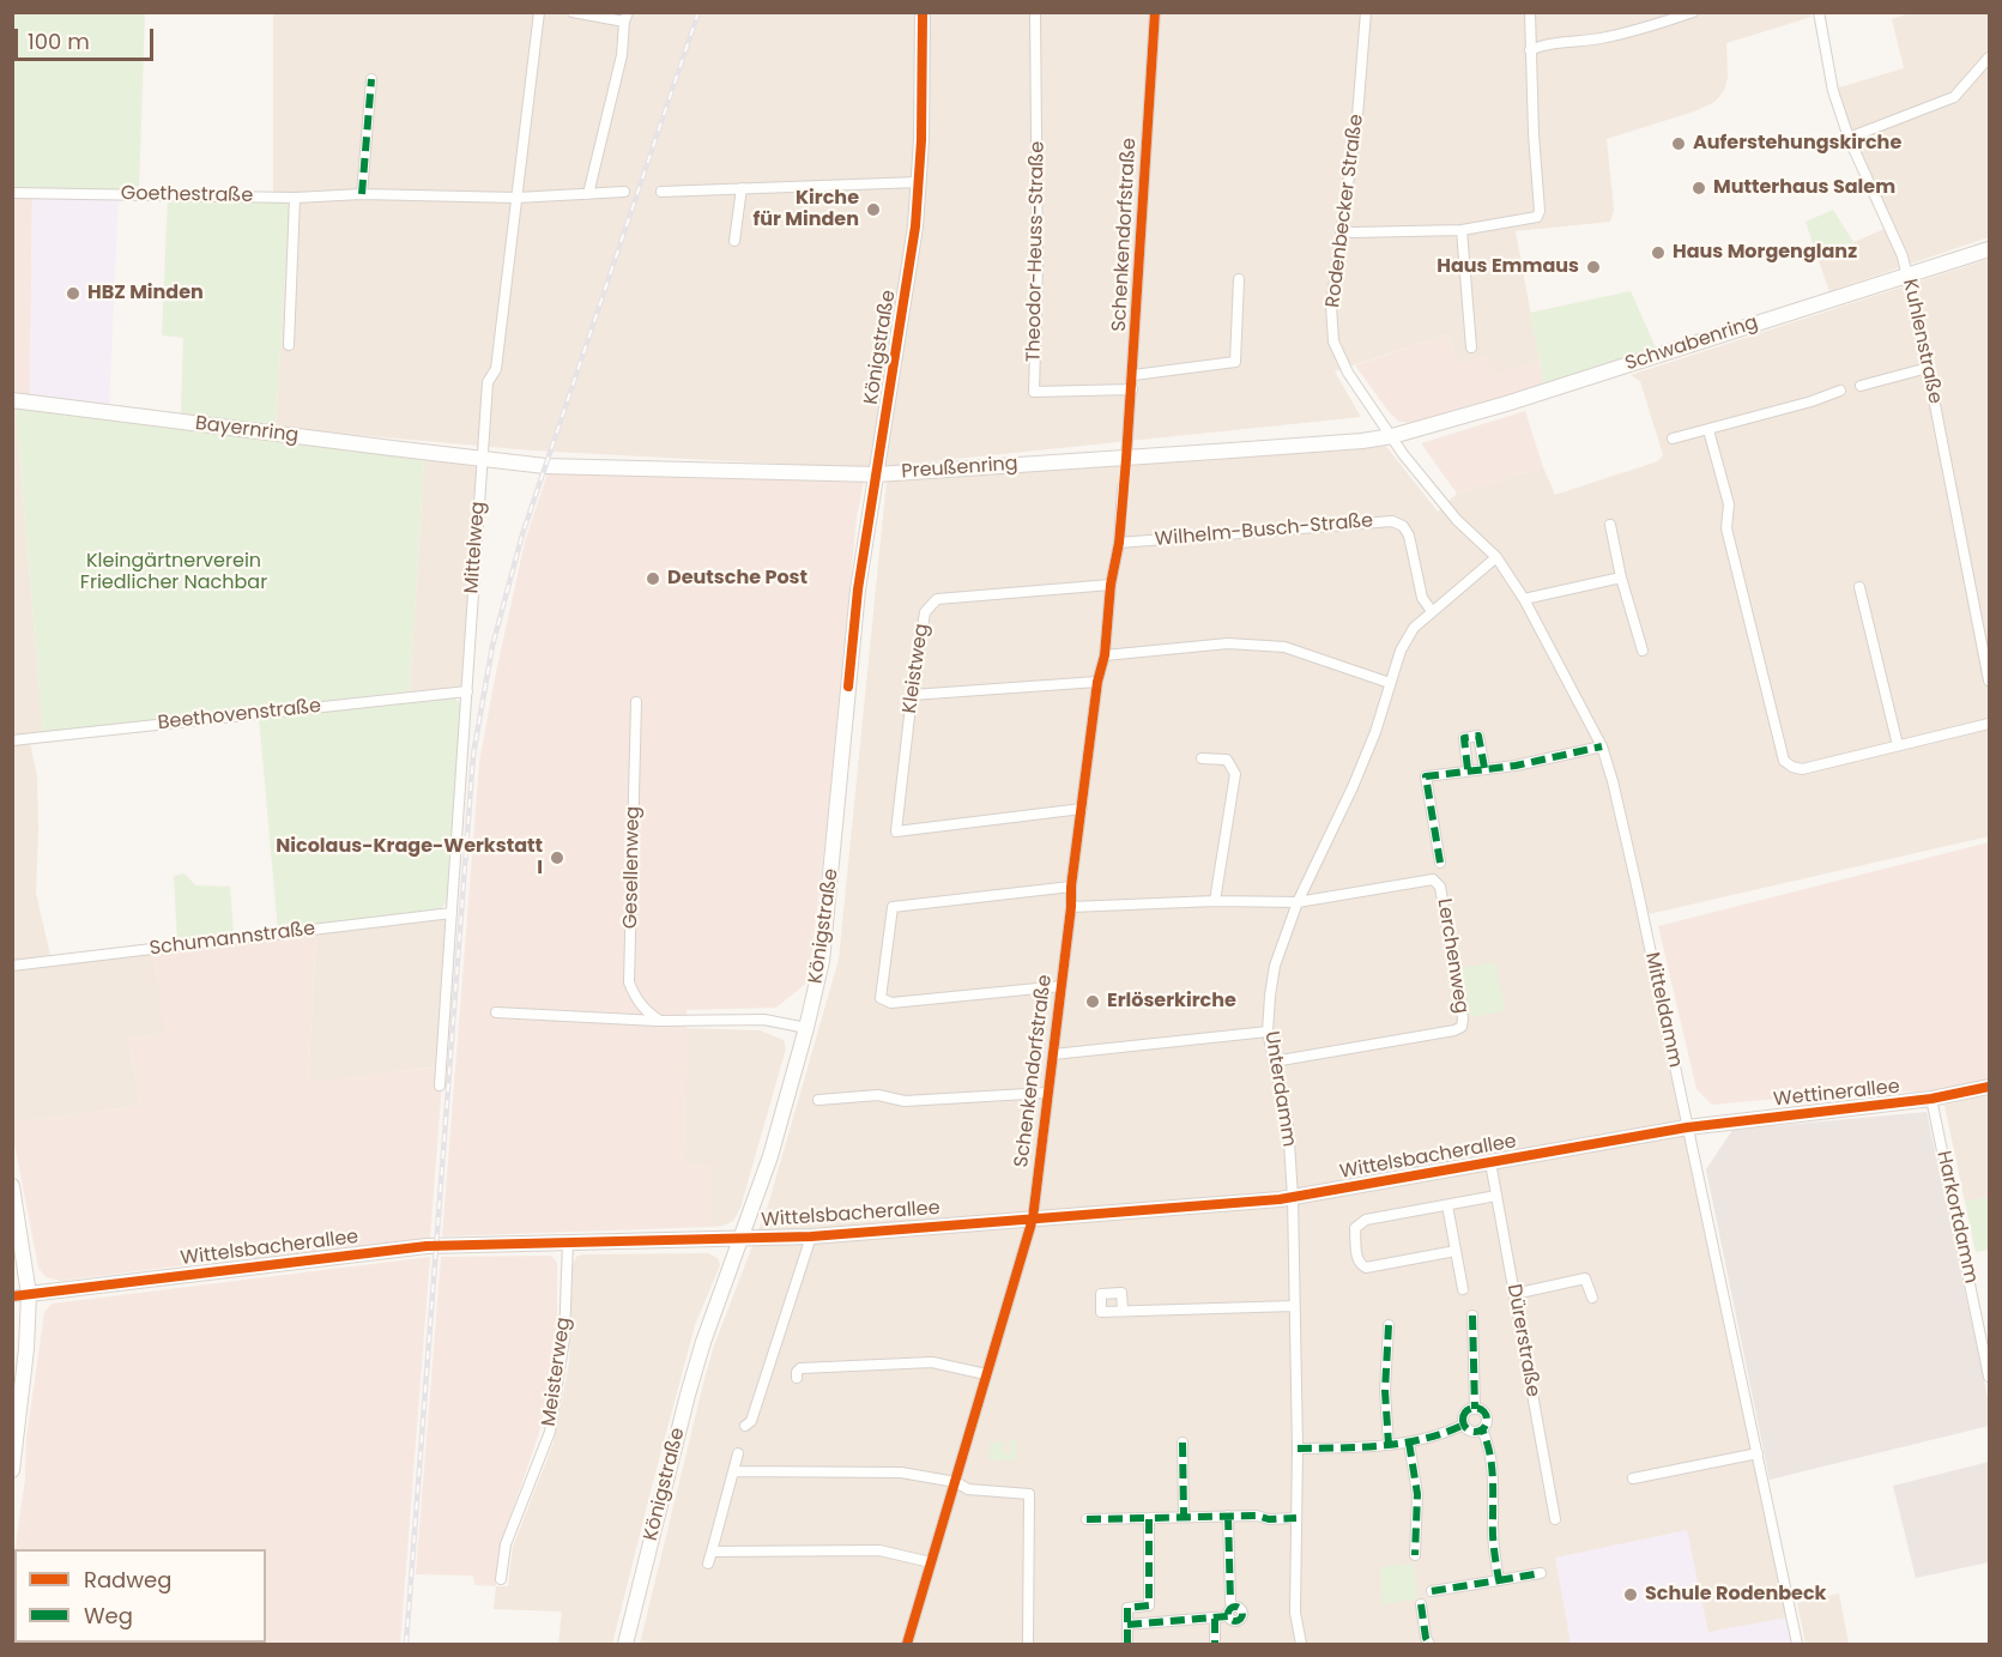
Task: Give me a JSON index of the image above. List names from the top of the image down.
{
  "streets": {
    "street": [
      "Goethestraße",
      "Rodenbecker Straße",
      "Schenkendorfstraße",
      "Theodor-Heuss-Straße",
      "Kuhlenstraße",
      "Schwabenring",
      "Königstraße",
      "Bayernring",
      "Preußenring",
      "Wilhelm-Busch-Straße",
      "Mittelweg",
      "Kleistweg",
      "Beethovenstraße",
      "Gesellenweg",
      "Schumannstraße",
      "Lerchenweg",
      "Mitteldamm",
      "Unterdamm",
      "Wettinerallee",
      "Wittelsbacherallee",
      "Harkortdamm",
      "Dürerstraße",
      "Meisterweg"
    ]
  },
  "crossings": [
    ["Goethestraße", "Mittelweg"],
    ["Rodenbecker Straße", "Schwabenring"],
    ["Rodenbecker Straße", "Preußenring"],
    ["Rodenbecker Straße", "Mitteldamm"],
    ["Schenkendorfstraße", "Theodor-Heuss-Straße"],
    ["Schenkendorfstraße", "Preußenring"],
    ["Schenkendorfstraße", "Wilhelm-Busch-Straße"],
    ["Schenkendorfstraße", "Kleistweg"],
    ["Schenkendorfstraße", "Wittelsbacherallee"],
    ["Kuhlenstraße", "Schwabenring"],
    ["Schwabenring", "Preußenring"],
    ["Schwabenring", "Mitteldamm"],
    ["Königstraße", "Preußenring"],
    ["Königstraße", "Wittelsbacherallee"],
    ["Bayernring", "Preußenring"],
    ["Bayernring", "Mittelweg"],
    ["Preußenring", "Mittelweg"],
    ["Preußenring", "Mitteldamm"],
    ["Wilhelm-Busch-Straße", "Unterdamm"],
    ["Mittelweg", "Beethovenstraße"],
    ["Mittelweg", "Schumannstraße"],
    ["Lerchenweg", "Unterdamm"],
    ["Mitteldamm", "Unterdamm"],
    ["Mitteldamm", "Wettinerallee"],
    ["Mitteldamm", "Wittelsbacherallee"],
    ["Unterdamm", "Wittelsbacherallee"],
    ["Wettinerallee", "Wittelsbacherallee"],
    ["Wettinerallee", "Harkortdamm"],
    ["Wittelsbacherallee", "Dürerstraße"],
    ["Wittelsbacherallee", "Meisterweg"]
  ],
  "parks": ["Kleingärtnerverein Friedlicher Nachbar"],
  "places": [
    "Auferstehungskirche",
    "Mutterhaus Salem",
    "Kirche für Minden",
    "Haus Morgenglanz",
    "Haus Emmaus",
    "HBZ Minden",
    "Deutsche Post",
    "Nicolaus-Krage-Werkstatt I",
    "Erlöserkirche",
    "Schule Rodenbeck"
  ],
  "legend": ["Radweg", "Weg"],
  "scale_bar": "100 m"
}
